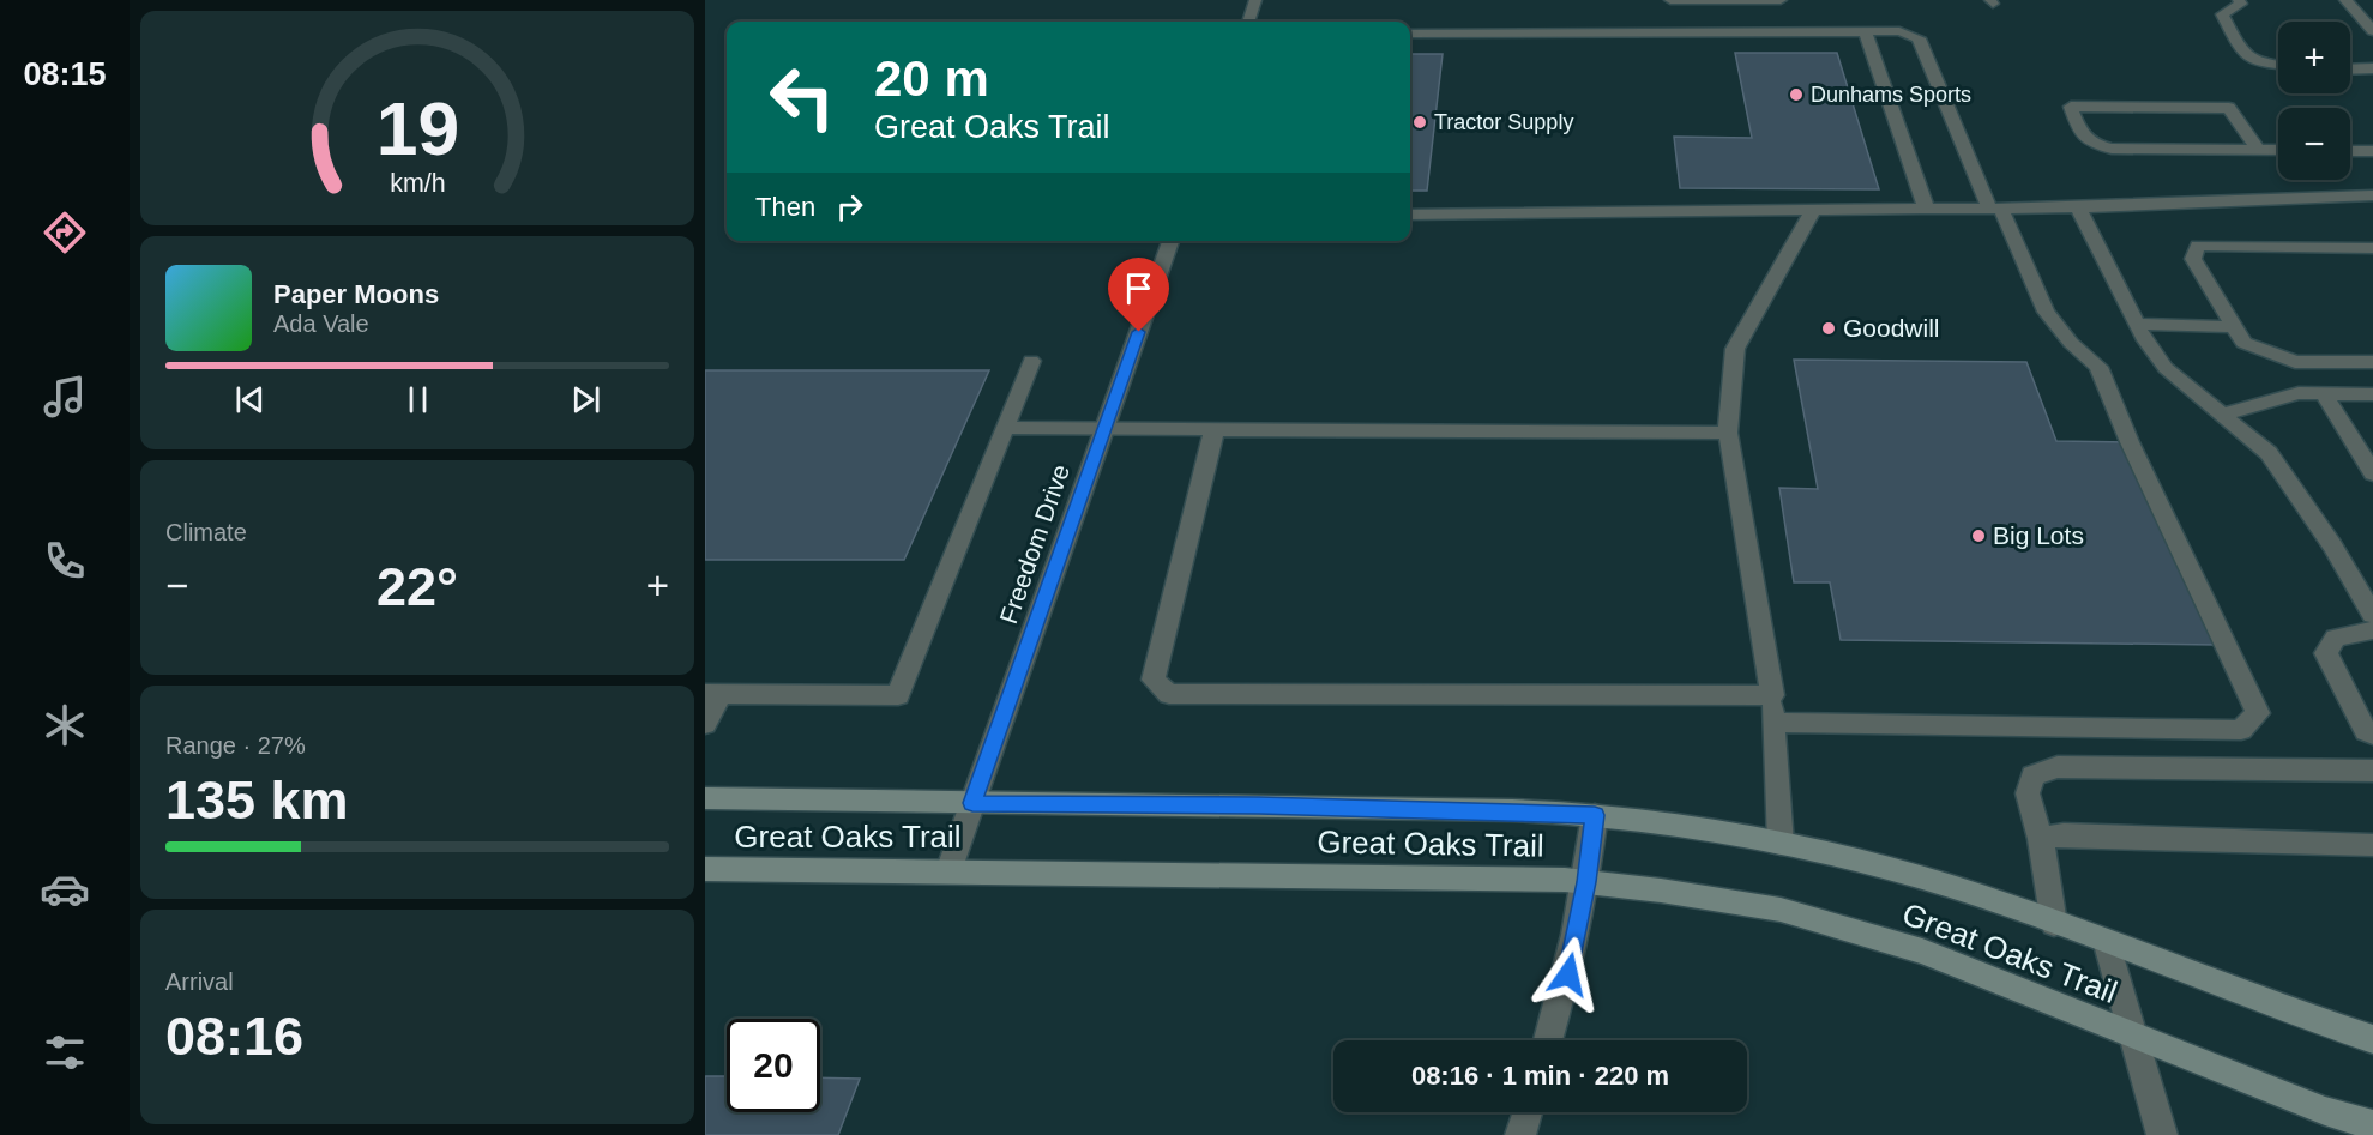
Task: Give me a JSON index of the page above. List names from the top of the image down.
{
  "streets": {
    "street": ["Freedom Drive", "Great Oaks Trail"]
  },
  "crossings": [
    ["Freedom Drive", "Great Oaks Trail"]
  ],
  "places": [
    "Dunhams Sports",
    "Tractor Supply",
    "Goodwill",
    "Big Lots"
  ],
  "page": {
    "tabs": "08:15",
    "map_buttons": ["+", "−"],
    "turn": ["20 m", "Great Oaks Trail"],
    "then": "Then",
    "song": ["Paper Moons", "Ada Vale"],
    "tile": [
      "Climate",
      ["Range · 27%", "135 km"],
      ["Arrival", "08:16"]
    ],
    "heat": ["−", "22°", "+"],
    "limit": "20",
    "trip": "08:16 · 1 min · 220 m",
    "gauge": ["19", "km/h"]
  }
}
